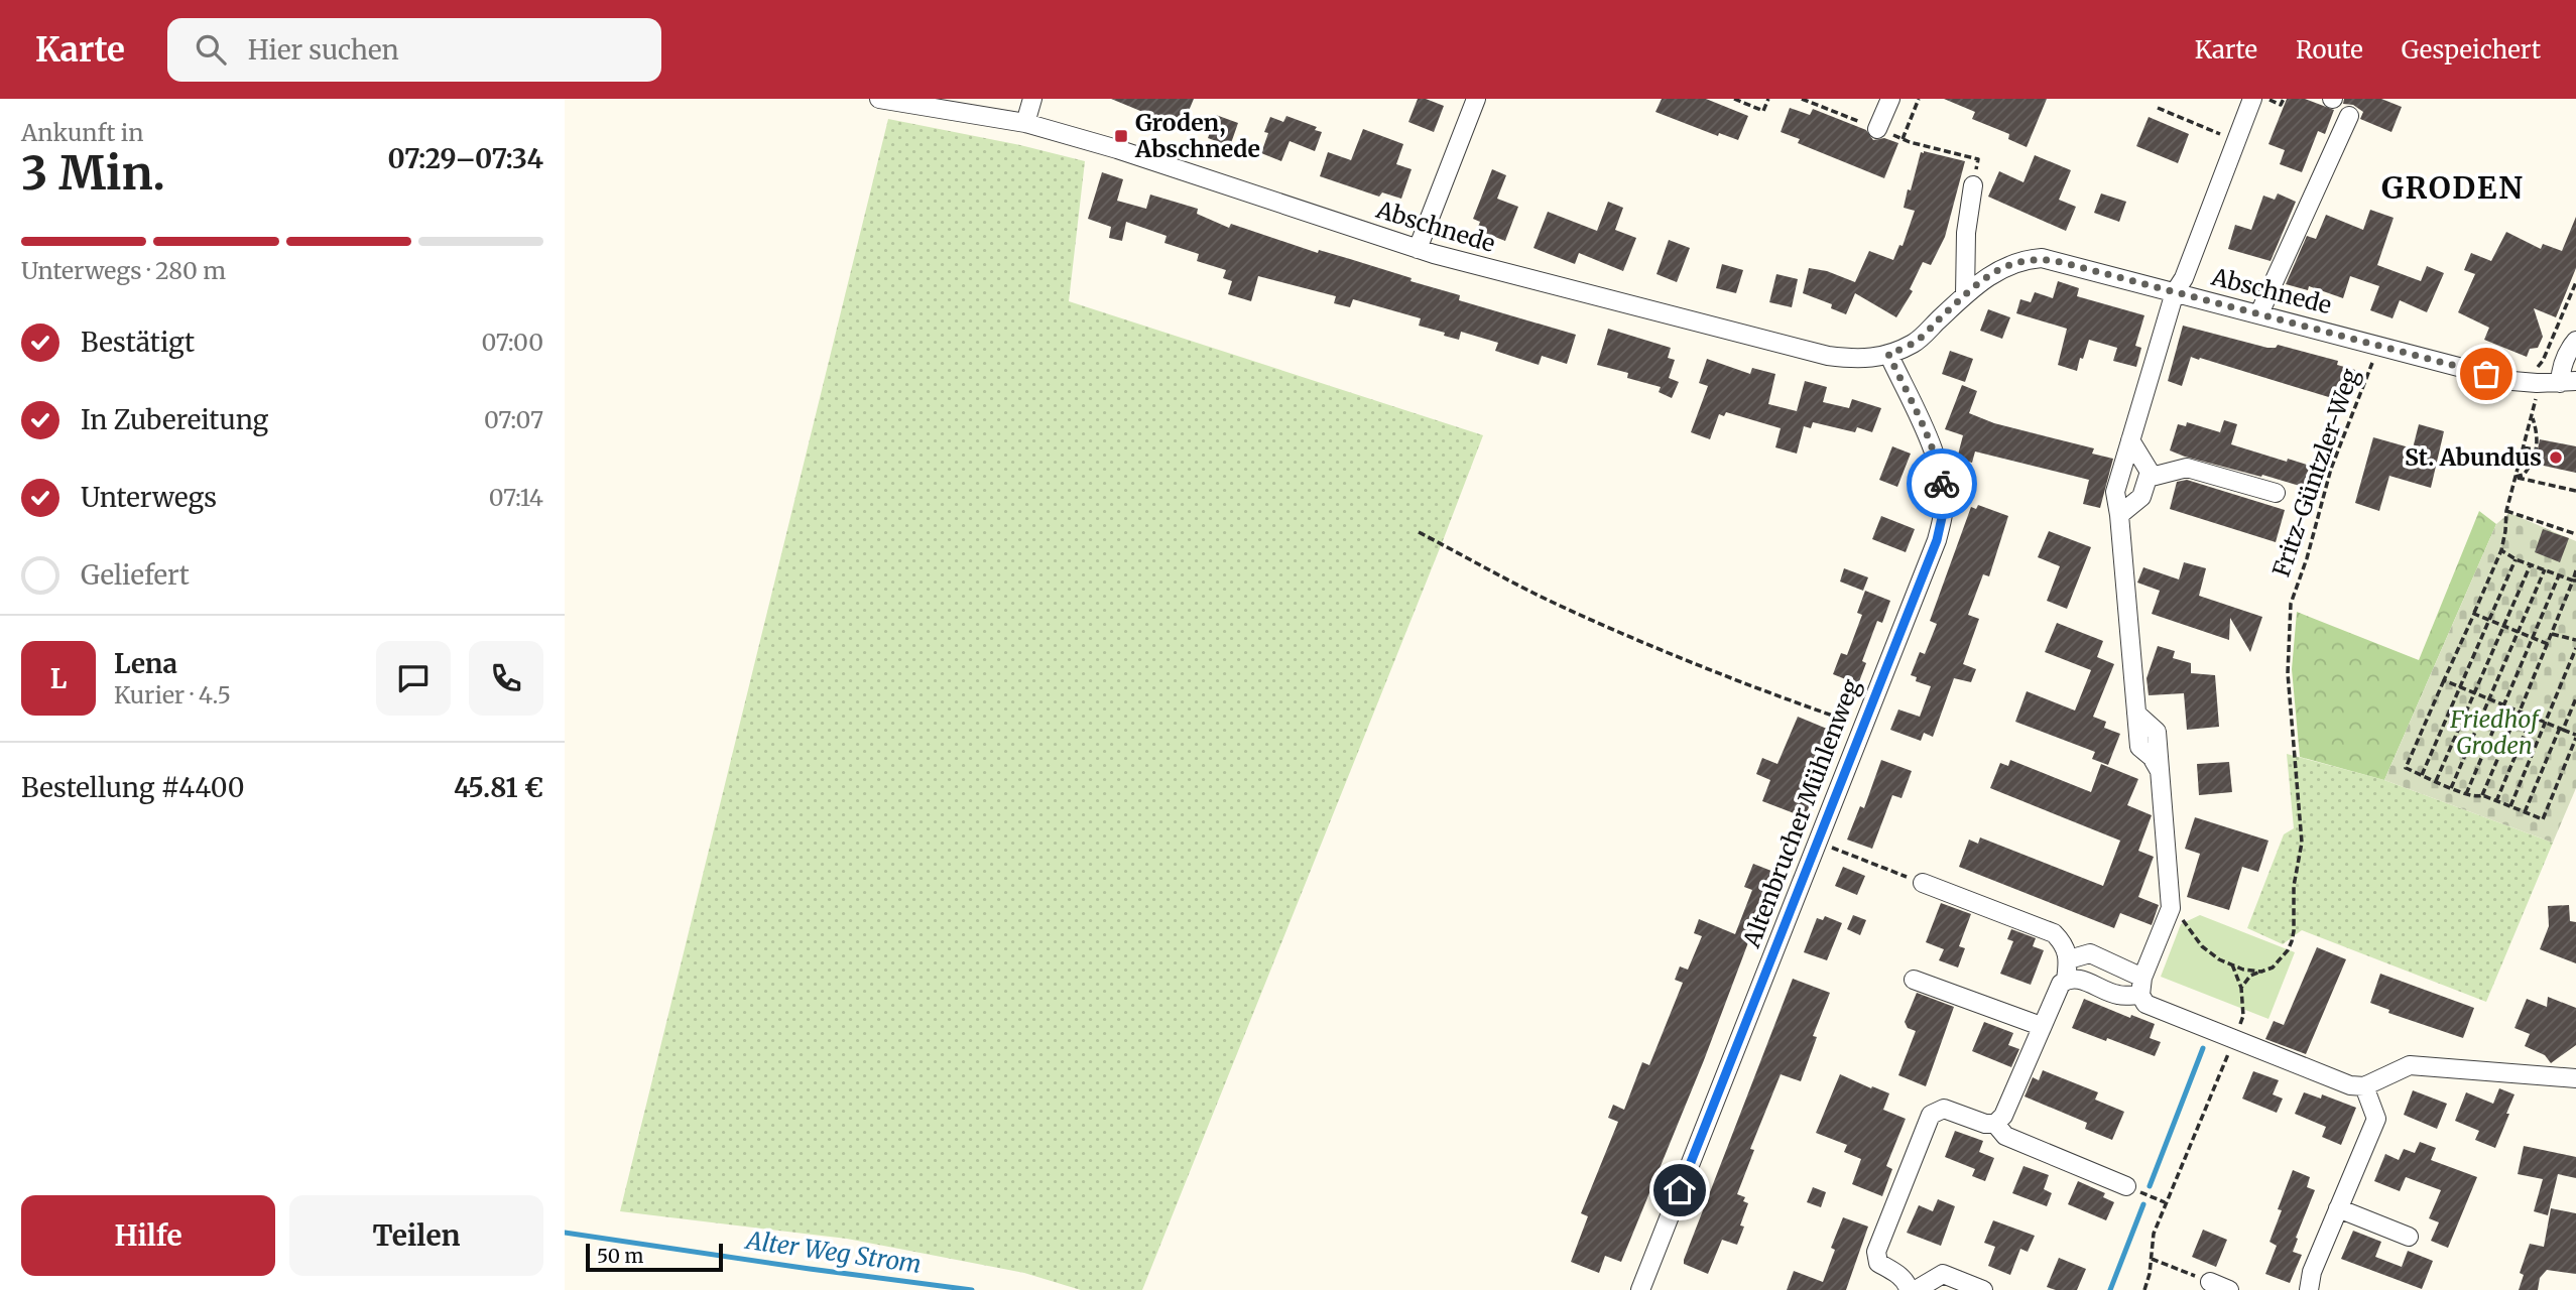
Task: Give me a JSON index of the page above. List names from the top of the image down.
{
  "streets": {
    "street": ["Abschnede", "Altenbrucher Mühlenweg"],
    "path": ["Fritz-Güntzler-Weg"]
  },
  "crossings": [
    ["Abschnede", "Fritz-Güntzler-Weg"],
    ["Abschnede", "Altenbrucher Mühlenweg"]
  ],
  "districts": ["GRODEN"],
  "water": ["Alter Weg Strom"],
  "parks": ["Friedhof Groden"],
  "places": {
    "transit": ["Groden, Abschnede"],
    "other": ["St. Abundus"]
  },
  "scale_bar": "50 m",
  "page": {
    "header": "Karte",
    "search": "Hier suchen",
    "nav": ["Karte", "Route", "Gespeichert"],
    "heading": ["3 Min.", "Ankunft in", "07:29–07:34"],
    "panel": [
      "Lena",
      "Kurier · 4.5",
      "Bestellung #4400",
      "45.81 €"
    ],
    "bar": "Unterwegs · 280 m",
    "list": [
      ["Bestätigt", "07:00"],
      ["In Zubereitung", "07:07"],
      ["Unterwegs", "07:14"],
      "Geliefert"
    ],
    "round": "L",
    "buttons": ["Hilfe", "Teilen"],
    "scale": "50 m"
  }
}
